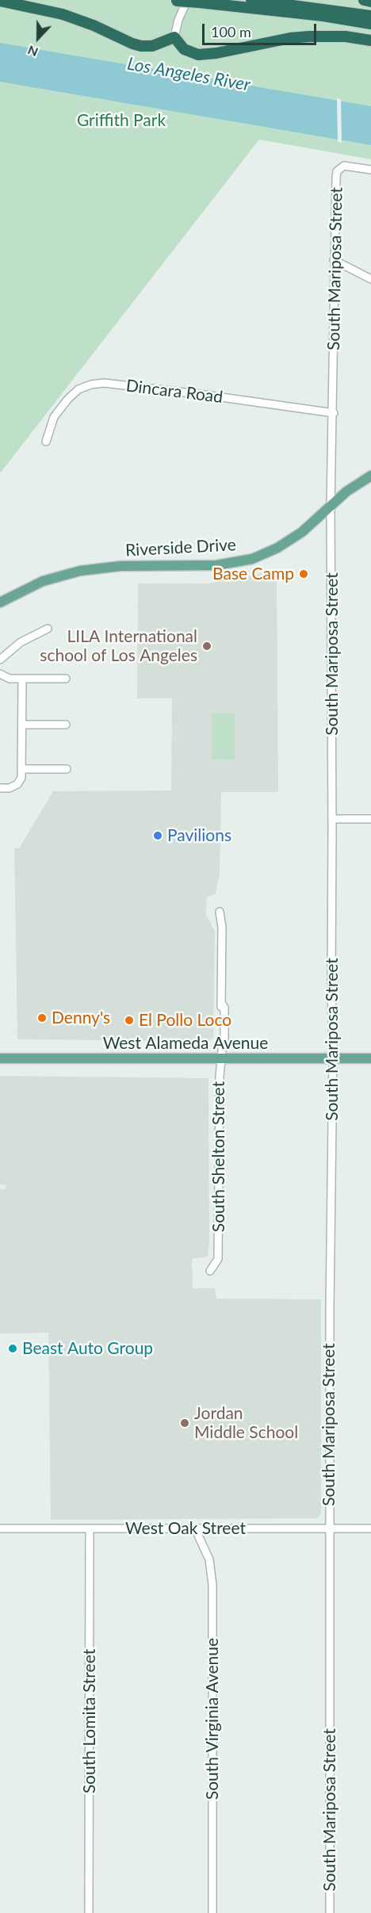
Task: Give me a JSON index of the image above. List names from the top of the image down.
{
  "streets": {
    "main road": ["Riverside Drive", "West Alameda Avenue"],
    "street": [
      "South Mariposa Street",
      "Dincara Road",
      "South Shelton Street",
      "West Oak Street",
      "South Virginia Avenue",
      "South Lomita Street"
    ]
  },
  "crossings": [
    ["South Mariposa Street", "Dincara Road"],
    ["South Mariposa Street", "Riverside Drive"],
    ["South Mariposa Street", "West Alameda Avenue"],
    ["South Mariposa Street", "West Oak Street"],
    ["West Alameda Avenue", "South Shelton Street"],
    ["West Oak Street", "South Virginia Avenue"],
    ["West Oak Street", "South Lomita Street"]
  ],
  "water": ["Los Angeles River"],
  "parks": ["Griffith Park"],
  "places": [
    "Base Camp",
    "LILA International school of Los Angeles",
    "Pavilions",
    "Denny's",
    "El Pollo Loco",
    "Beast Auto Group",
    "Jordan Middle School"
  ],
  "scale_bar": "100 m",
  "north": "bottom"
}
